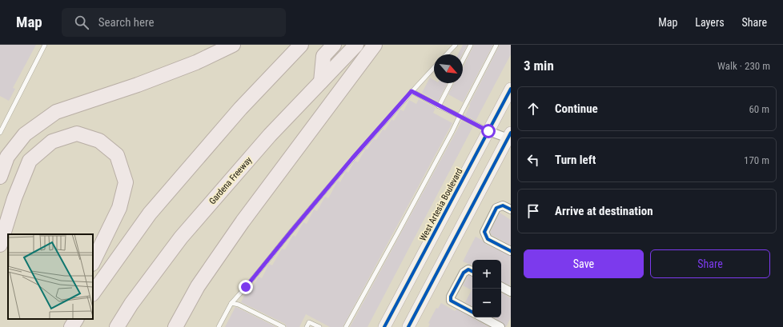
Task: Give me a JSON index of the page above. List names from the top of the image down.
{
  "streets": {
    "highway": ["Gardena Freeway"],
    "main road": ["West Artesia Boulevard"]
  },
  "north": "bottom right",
  "page": {
    "header": "Map",
    "search": "Search here",
    "nav": ["Map", "Layers", "Share"],
    "heading": ["3 min", "Walk · 230 m"],
    "list": [
      ["Continue", "60 m"],
      ["Turn left", "170 m"],
      "Arrive at destination"
    ],
    "buttons": ["Save", "Share"],
    "map_buttons": ["+", "−"]
  }
}
